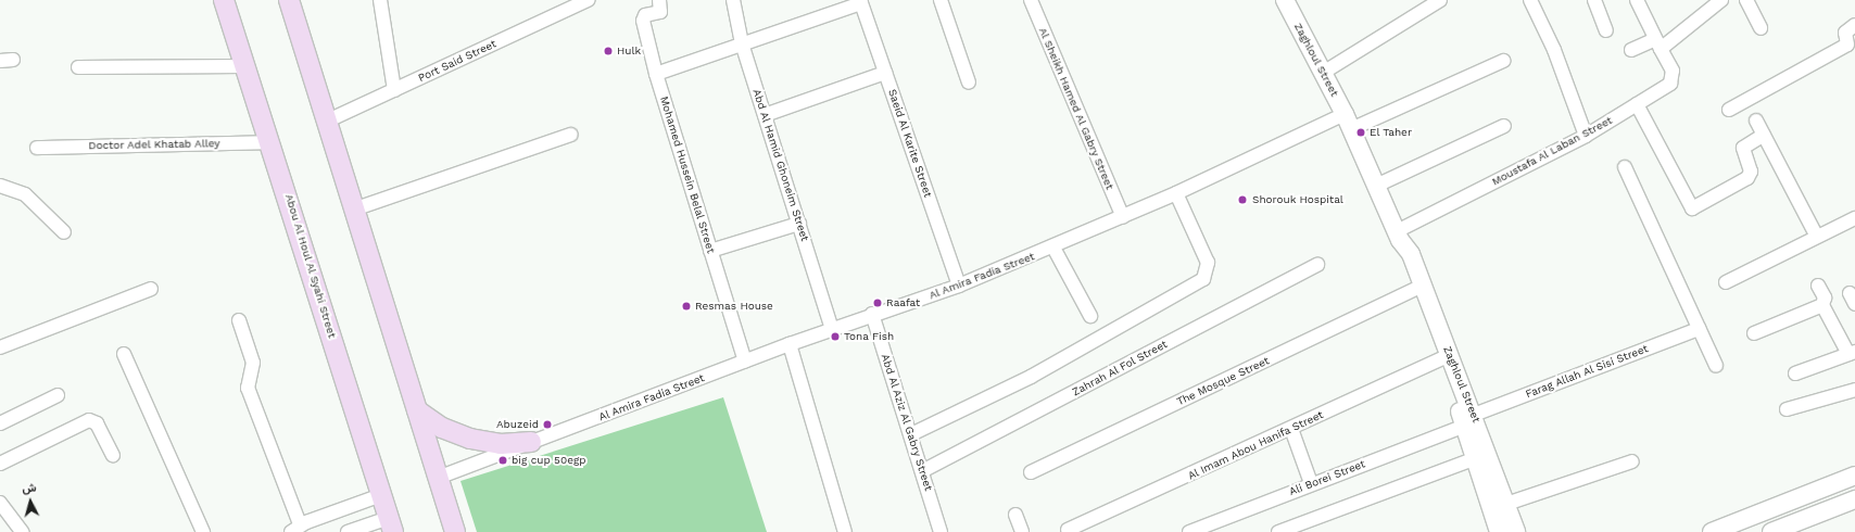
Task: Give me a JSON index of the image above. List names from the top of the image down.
{
  "streets": {
    "main road": ["Abou Al Houl Al Syahi Street"],
    "street": [
      "Zaghloul Street",
      "Port Said Street",
      "Al Sheikh Hamed Al Gabry Street",
      "Saeid Al Karite Street",
      "Doctor Adel Khatab Alley",
      "Moustafa Al Laban Street",
      "Abd Al Hamid Ghoneim Street",
      "Mohamed Hussein Belal Street",
      "Al Amira Fadia Street",
      "Zahrah Al Fol Street",
      "Farag Allah Al Sisi Street",
      "The Mosque Street",
      "Abd Al Aziz Al Gabry Street",
      "Al Imam Abou Hanifa Street",
      "Ali Borei Street"
    ]
  },
  "crossings": [
    ["Zaghloul Street", "Moustafa Al Laban Street"],
    ["Zaghloul Street", "Al Amira Fadia Street"],
    ["Zaghloul Street", "Farag Allah Al Sisi Street"],
    ["Zaghloul Street", "The Mosque Street"],
    ["Zaghloul Street", "Al Imam Abou Hanifa Street"],
    ["Zaghloul Street", "Ali Borei Street"],
    ["Al Sheikh Hamed Al Gabry Street", "Al Amira Fadia Street"],
    ["Saeid Al Karite Street", "Al Amira Fadia Street"],
    ["Doctor Adel Khatab Alley", "Abou Al Houl Al Syahi Street"],
    ["Abd Al Hamid Ghoneim Street", "Al Amira Fadia Street"],
    ["Mohamed Hussein Belal Street", "Al Amira Fadia Street"],
    ["Al Amira Fadia Street", "Abd Al Aziz Al Gabry Street"],
    ["Zahrah Al Fol Street", "Abd Al Aziz Al Gabry Street"],
    ["Farag Allah Al Sisi Street", "Ali Borei Street"]
  ],
  "places": [
    "Hulk",
    "El Taher",
    "Shorouk Hospital",
    "Raafat",
    "Resmas House",
    "Tona Fish",
    "Abuzeid",
    "big cup 50egp"
  ],
  "north": "top"
}
